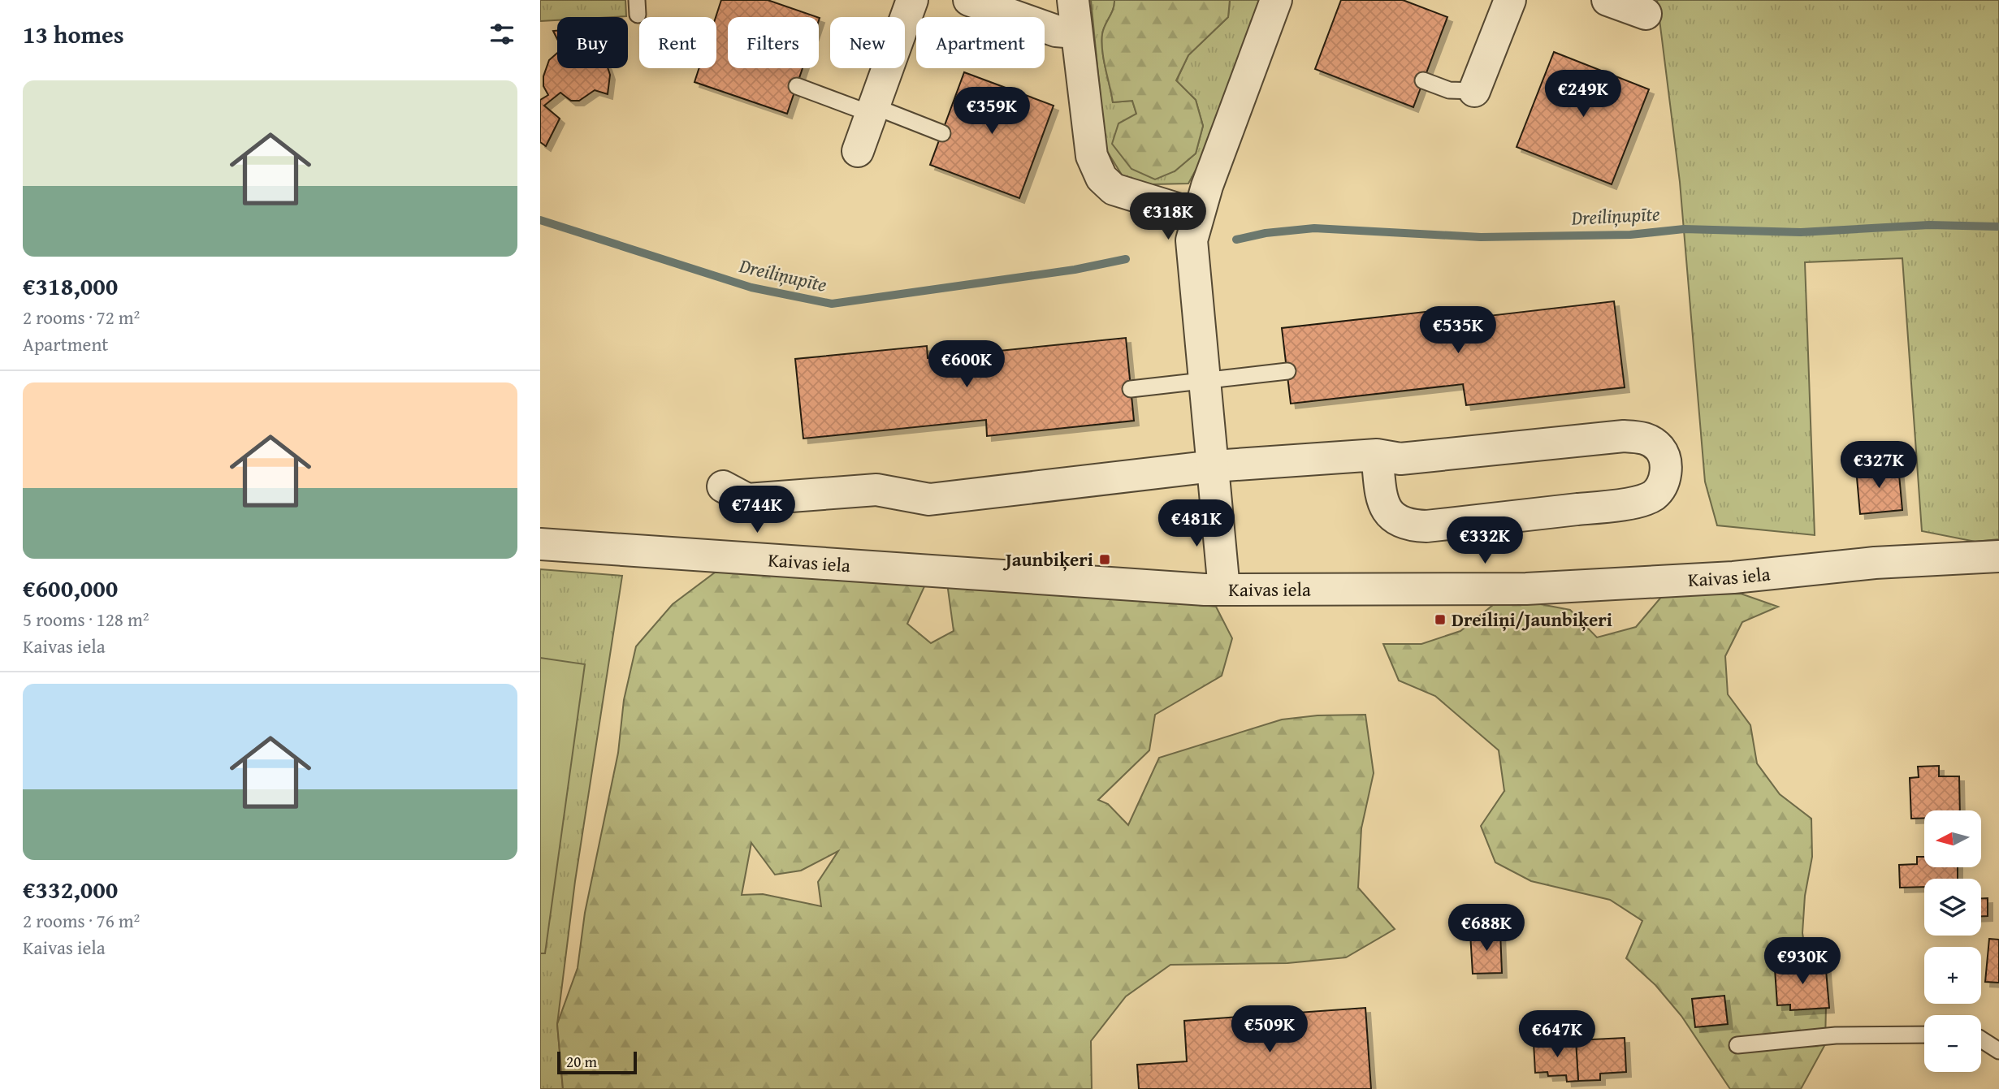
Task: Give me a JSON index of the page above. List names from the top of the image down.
{
  "streets": {
    "street": ["Kaivas iela"]
  },
  "water": ["Dreiliņupīte"],
  "places": {
    "transit": ["Jaunbiķeri", "Dreiliņi/Jaunbiķeri"]
  },
  "scale_bar": "20 m",
  "north": "left",
  "page": {
    "heading": "13 homes",
    "chip": [
      "Buy",
      "Rent",
      "Filters",
      "New",
      "Apartment"
    ],
    "list": [
      {
        "name": "€318,000",
        "note": "2 rooms · 72 m² · Apartment"
      },
      {
        "name": "€600,000",
        "note": "5 rooms · 128 m² · Kaivas iela"
      },
      {
        "name": "€332,000",
        "note": "2 rooms · 76 m² · Kaivas iela"
      }
    ],
    "price": [
      "€249K",
      "€359K",
      "€318K",
      "€535K",
      "€600K",
      "€327K",
      "€744K",
      "€481K",
      "€332K",
      "€688K",
      "€930K",
      "€509K",
      "€647K"
    ],
    "map_buttons": ["+", "−"],
    "scale": "20 m"
  }
}
